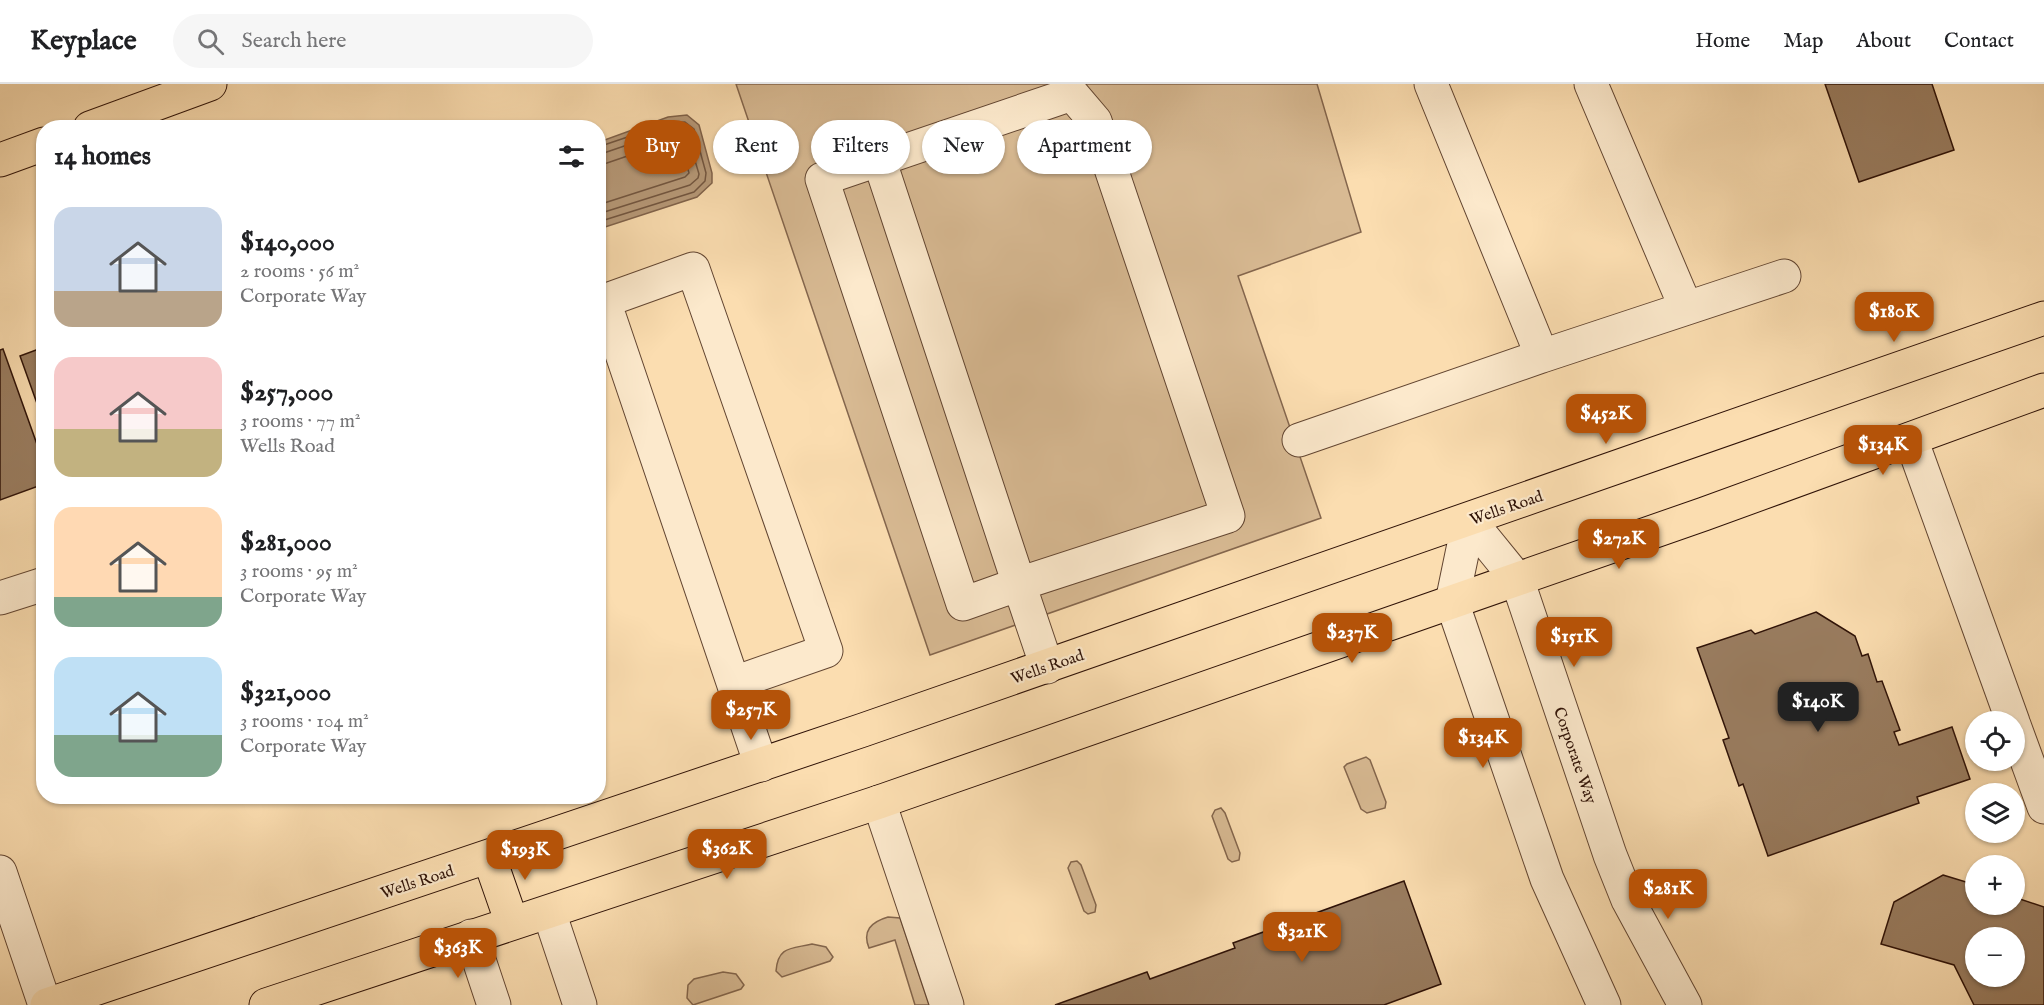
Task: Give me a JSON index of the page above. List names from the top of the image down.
{
  "streets": {
    "main road": ["Wells Road"],
    "street": ["Corporate Way"]
  },
  "crossings": [
    ["Wells Road", "Corporate Way"]
  ],
  "page": {
    "header": "Keyplace",
    "search": "Search here",
    "nav": [
      "Home",
      "Map",
      "About",
      "Contact"
    ],
    "chip": [
      "Buy",
      "Rent",
      "Filters",
      "New",
      "Apartment"
    ],
    "heading": "14 homes",
    "list": [
      {
        "name": "$140,000",
        "note": "2 rooms · 56 m² · Corporate Way"
      },
      {
        "name": "$257,000",
        "note": "3 rooms · 77 m² · Wells Road"
      },
      {
        "name": "$281,000",
        "note": "3 rooms · 95 m² · Corporate Way"
      },
      {
        "name": "$321,000",
        "note": "3 rooms · 104 m² · Corporate Way"
      }
    ],
    "price": [
      "$180K",
      "$452K",
      "$134K",
      "$272K",
      "$237K",
      "$151K",
      "$140K",
      "$257K",
      "$134K",
      "$362K",
      "$193K",
      "$281K",
      "$321K",
      "$363K"
    ],
    "map_buttons": ["+", "−"]
  }
}
